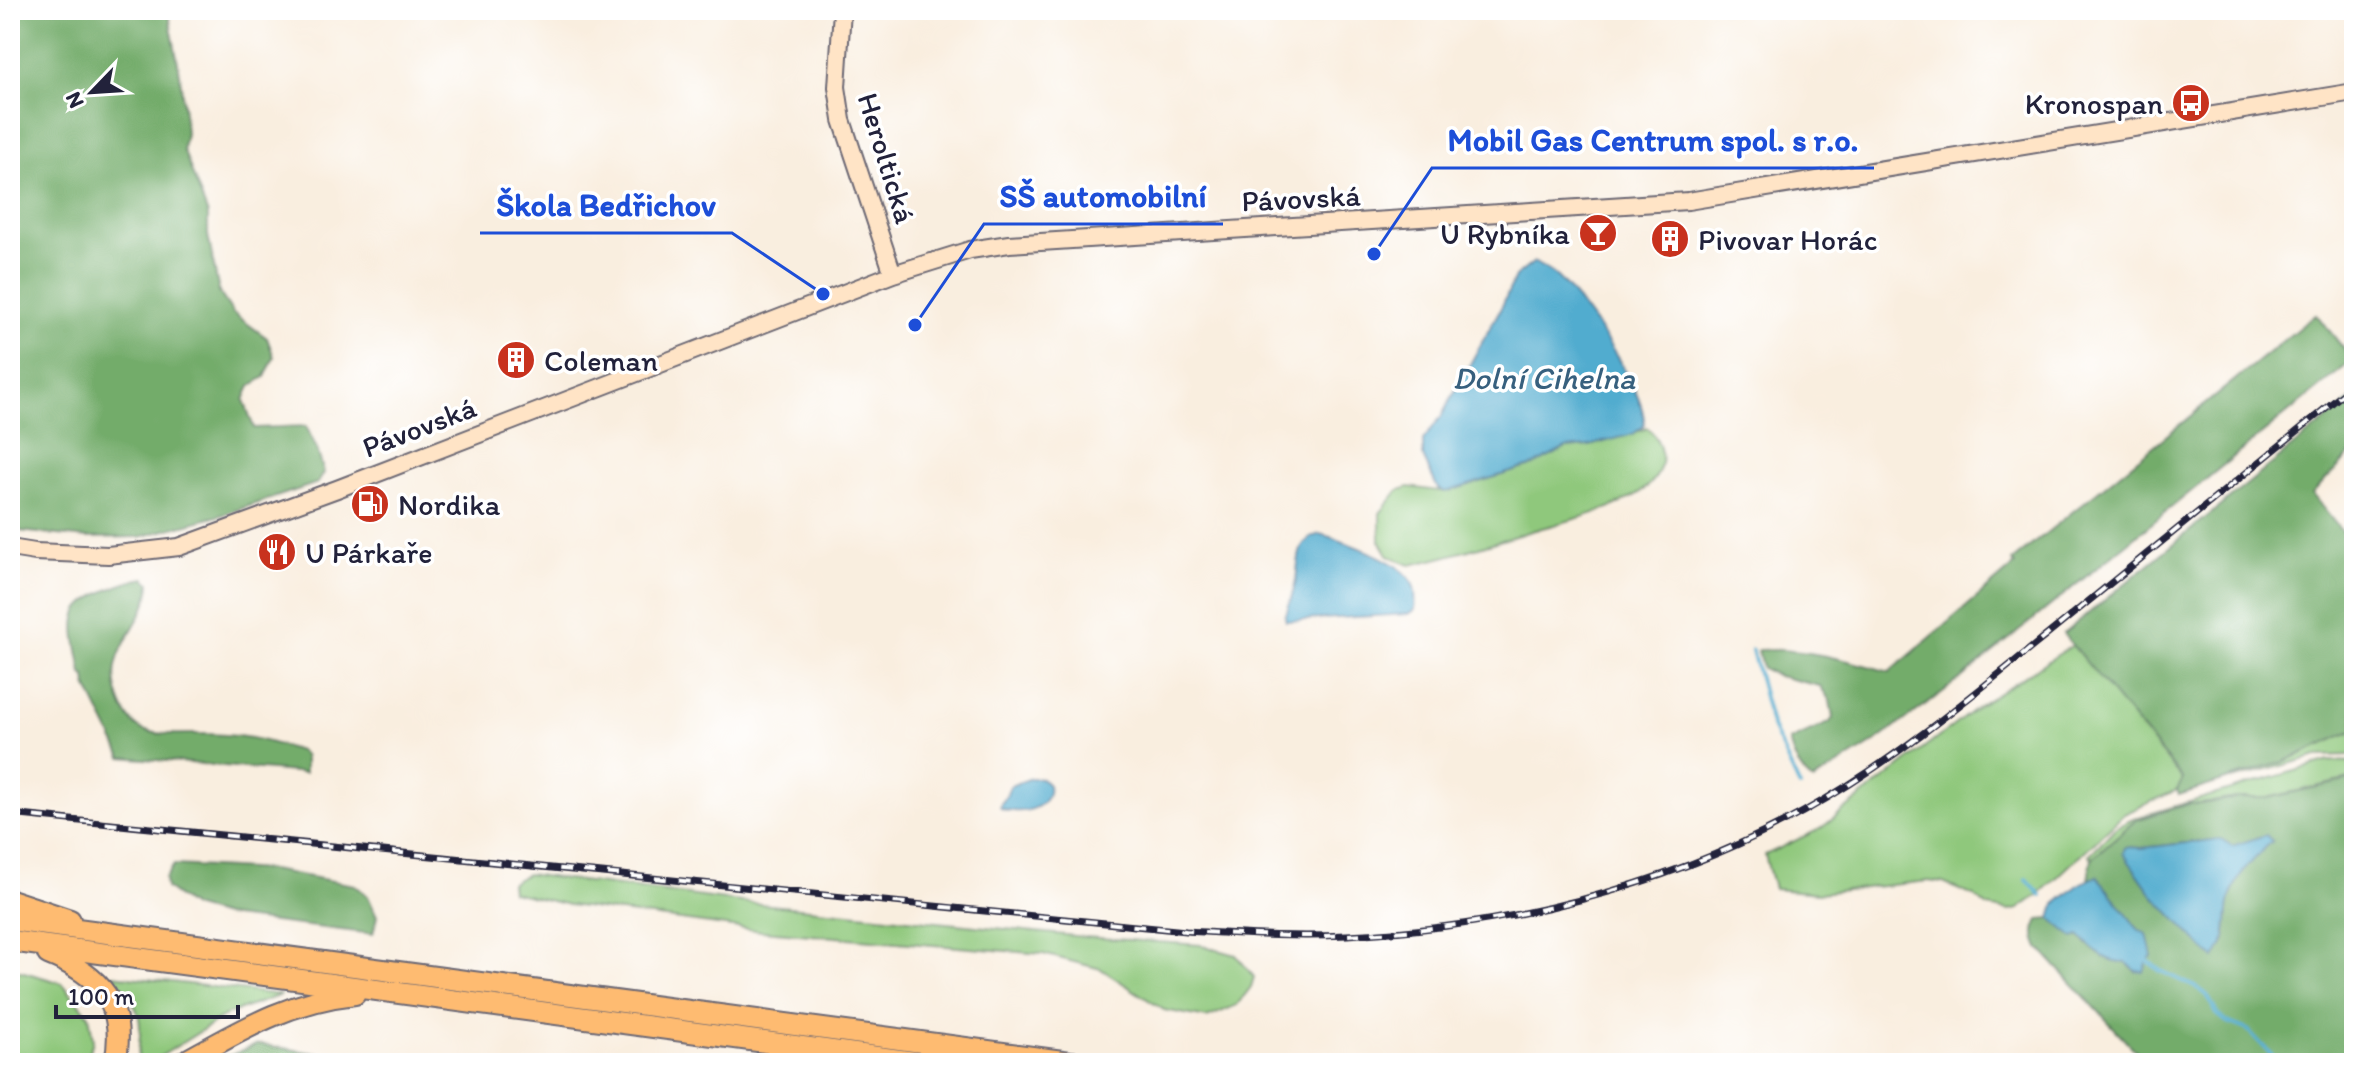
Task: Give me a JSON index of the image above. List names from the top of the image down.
{
  "streets": {
    "street": ["Heroltická", "Pávovská"]
  },
  "crossings": [
    ["Heroltická", "Pávovská"]
  ],
  "water": ["Dolní Cihelna"],
  "places": {
    "bus stop": ["Kronospan"],
    "bar": ["U Rybníka"],
    "building": ["Pivovar Horác", "Coleman"],
    "other": ["Mobil Gas Centrum spol. s r.o.", "Škola Bedřichov", "SŠ automobilní"],
    "fuel station": ["Nordika"],
    "restaurant": ["U Párkaře"]
  },
  "scale_bar": "100 m",
  "north": "bottom left"
}
